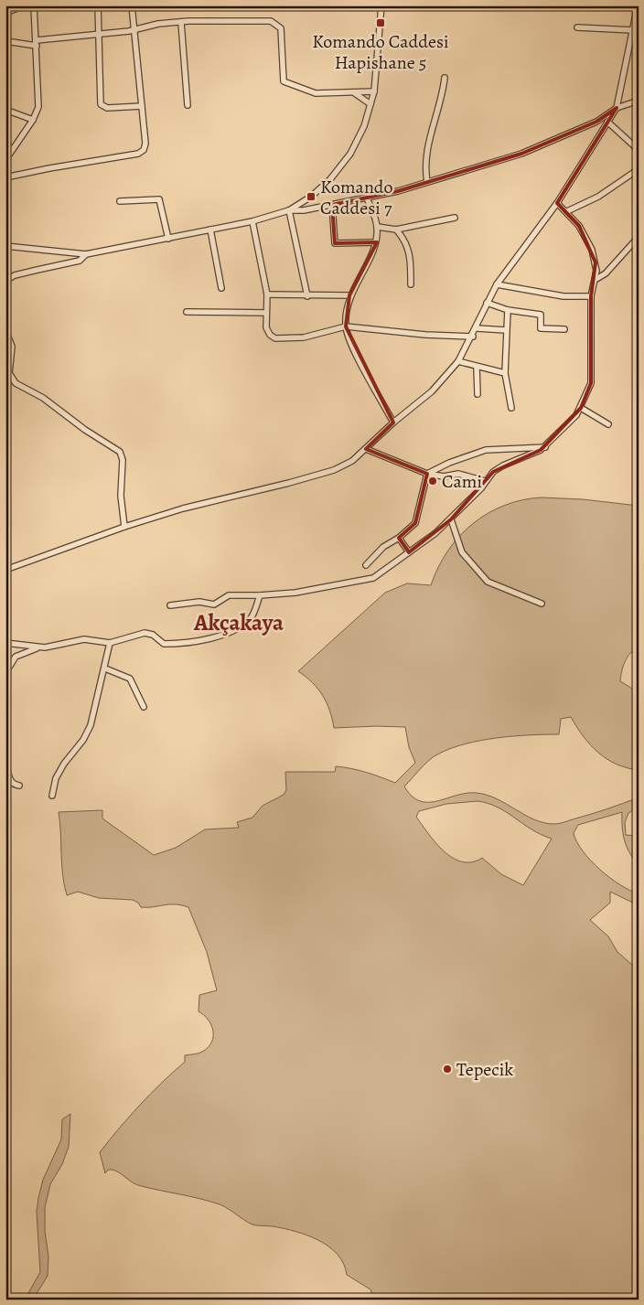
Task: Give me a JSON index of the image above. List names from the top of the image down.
{
  "districts": ["Akçakaya"],
  "places": {
    "transit": ["Komando Caddesi Hapishane 5", "Komando Caddesi 7"],
    "other": ["Cami", "Tepecik"]
  }
}
